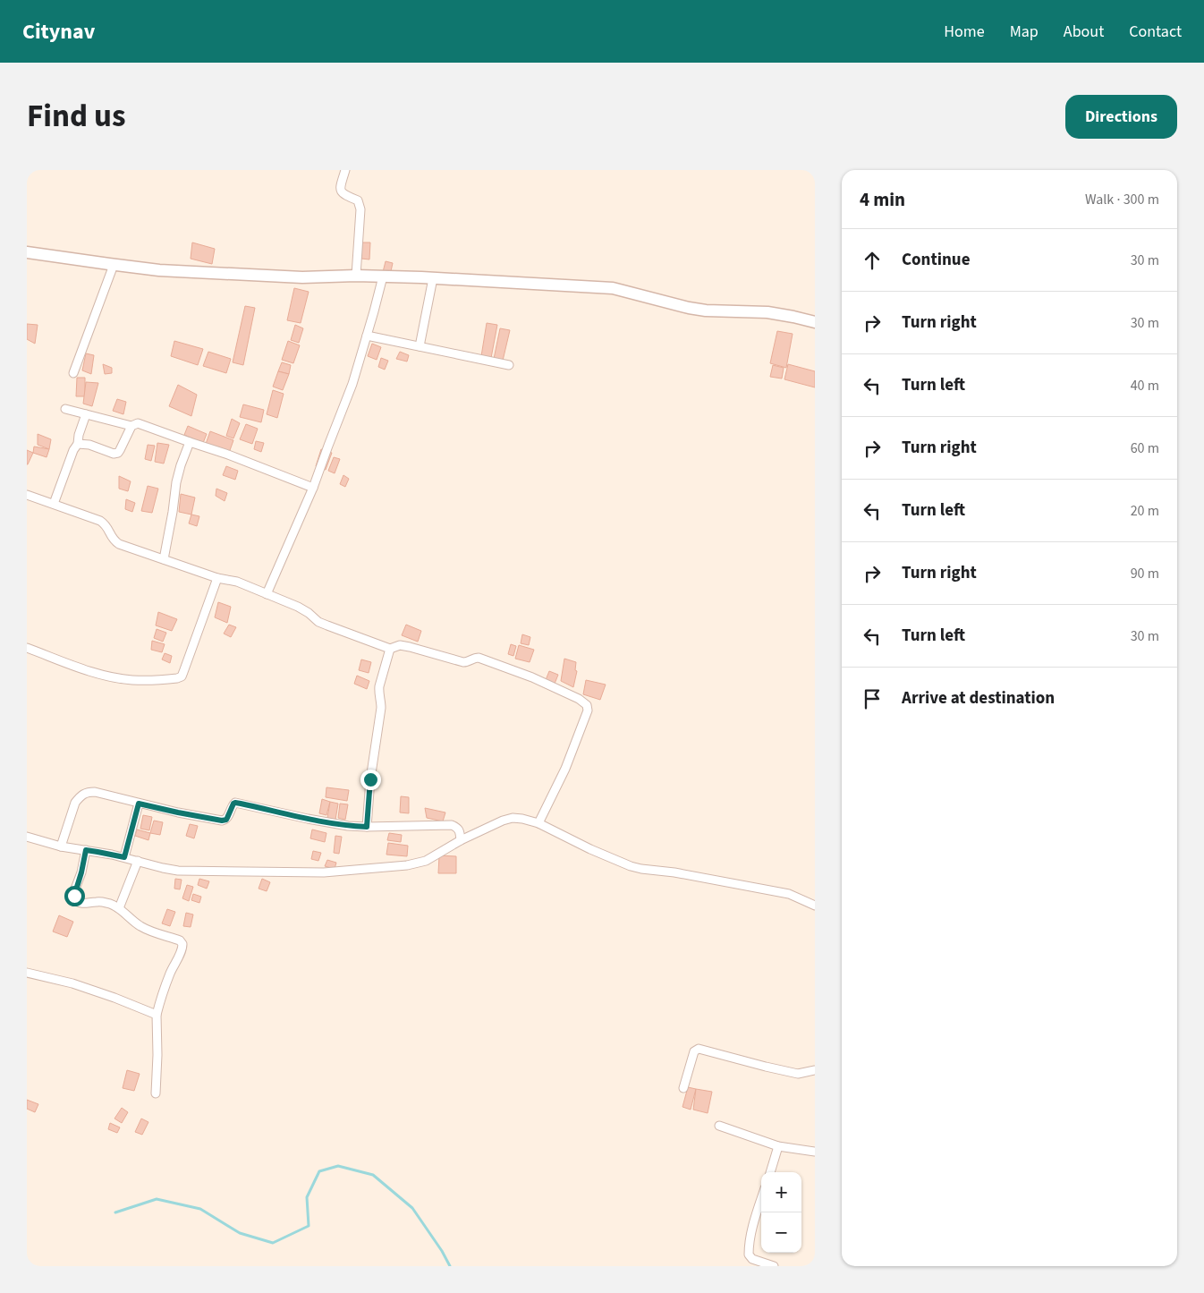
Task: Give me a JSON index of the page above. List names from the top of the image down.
{
  "page": {
    "header": "Citynav",
    "nav": [
      "Home",
      "Map",
      "About",
      "Contact"
    ],
    "title": "Find us",
    "buttons": "Directions",
    "heading": ["4 min", "Walk · 300 m"],
    "list": [
      ["Continue", "30 m"],
      ["Turn right", "30 m"],
      ["Turn left", "40 m"],
      ["Turn right", "60 m"],
      ["Turn left", "20 m"],
      ["Turn right", "90 m"],
      ["Turn left", "30 m"],
      "Arrive at destination"
    ],
    "map_buttons": ["+", "−"]
  }
}
